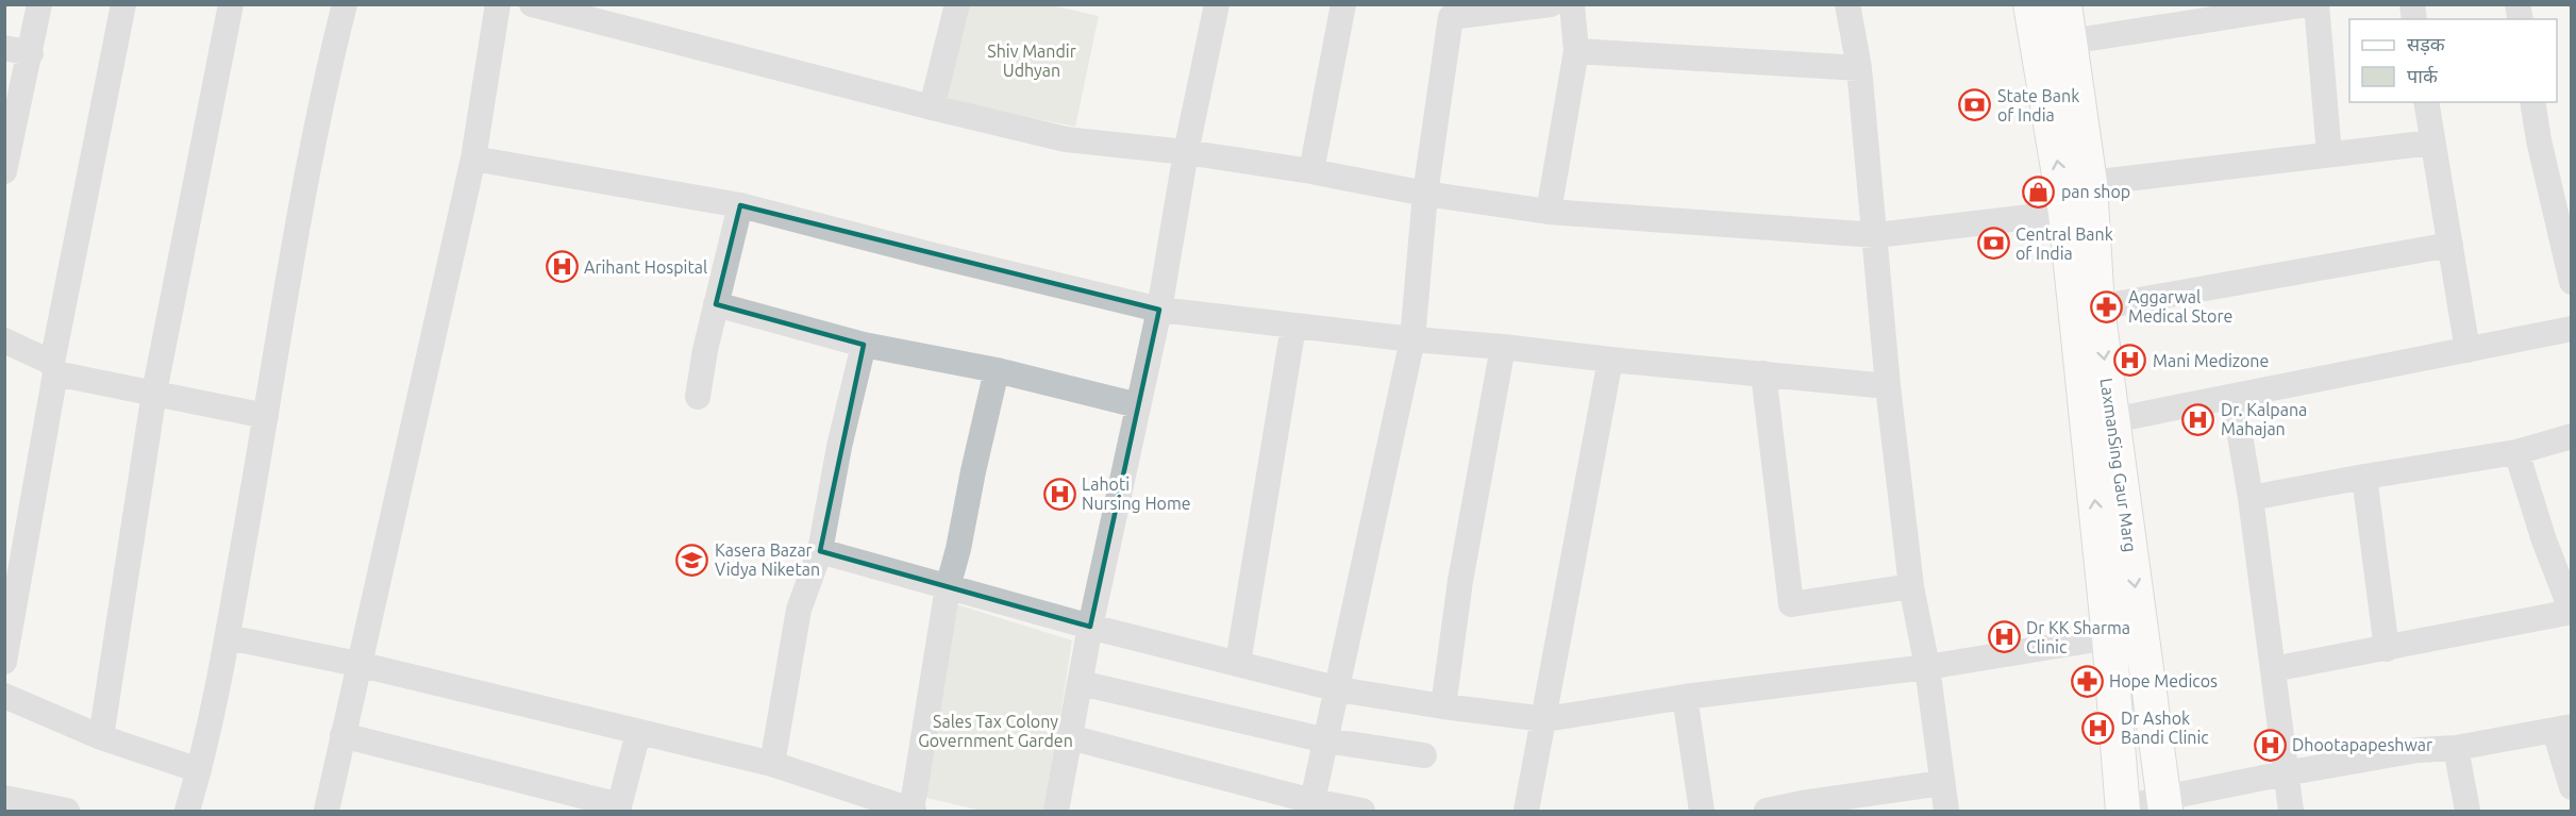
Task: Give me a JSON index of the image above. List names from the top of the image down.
{
  "streets": {
    "main road": ["LaxmanSing Gaur Marg"]
  },
  "parks": ["Shiv Mandir Udhyan", "Sales Tax Colony Government Garden"],
  "places": {
    "bank": ["State Bank of India", "Central Bank of India"],
    "shop": ["pan shop"],
    "hospital": [
      "Arihant Hospital",
      "Mani Medizone",
      "Dr. Kalpana Mahajan",
      "Lahoti Nursing Home",
      "Dr KK Sharma Clinic",
      "Dr Ashok Bandi Clinic",
      "Dhootapapeshwar"
    ],
    "pharmacy": ["Aggarwal Medical Store", "Hope Medicos"],
    "school or university": ["Kasera Bazar Vidya Niketan"]
  },
  "legend": ["सड़क", "पार्क"]
}
